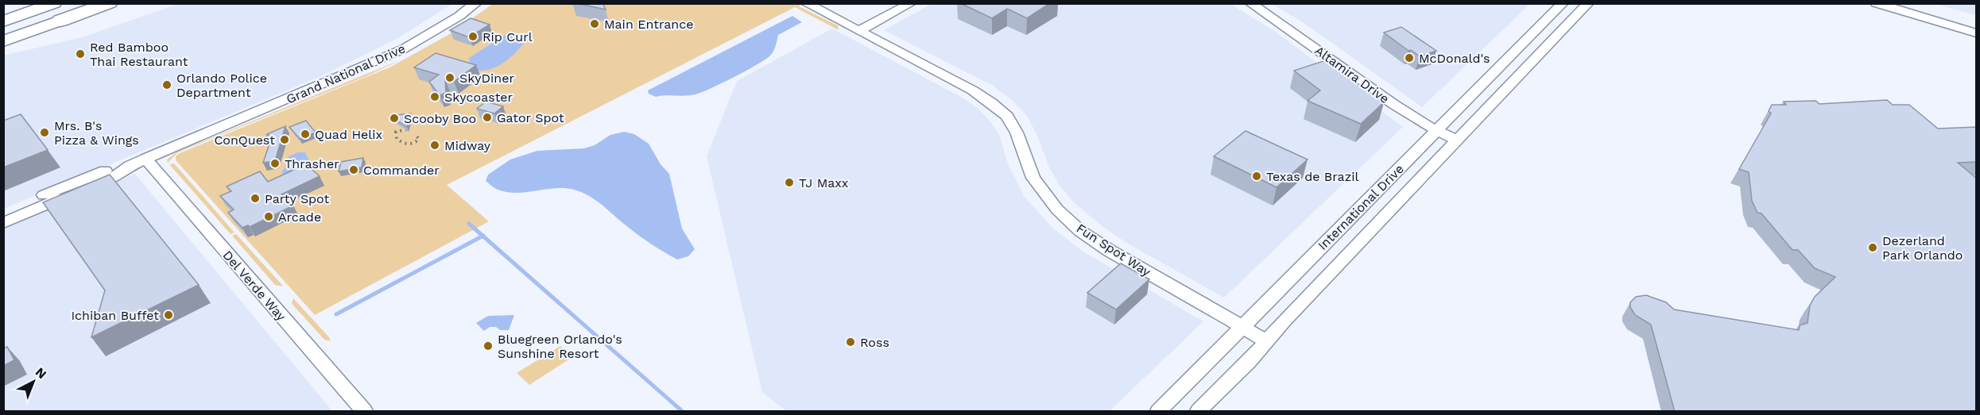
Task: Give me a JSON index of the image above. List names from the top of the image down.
{
  "streets": {
    "street": [
      "Grand National Drive",
      "Altamira Drive",
      "International Drive",
      "Fun Spot Way",
      "Del Verde Way"
    ]
  },
  "crossings": [
    ["Grand National Drive", "Del Verde Way"],
    ["Altamira Drive", "International Drive"],
    ["International Drive", "Fun Spot Way"]
  ],
  "places": [
    "Main Entrance",
    "Rip Curl",
    "Red Bamboo Thai Restaurant",
    "McDonald's",
    "SkyDiner",
    "Orlando Police Department",
    "Skycoaster",
    "Gator Spot",
    "Scooby Boo",
    "Mrs. B's Pizza & Wings",
    "Quad Helix",
    "ConQuest",
    "Midway",
    "Thrasher",
    "Commander",
    "Texas de Brazil",
    "TJ Maxx",
    "Party Spot",
    "Arcade",
    "Dezerland Park Orlando",
    "Ichiban Buffet",
    "Ross",
    "Bluegreen Orlando's Sunshine Resort"
  ],
  "north": "top right"
}
